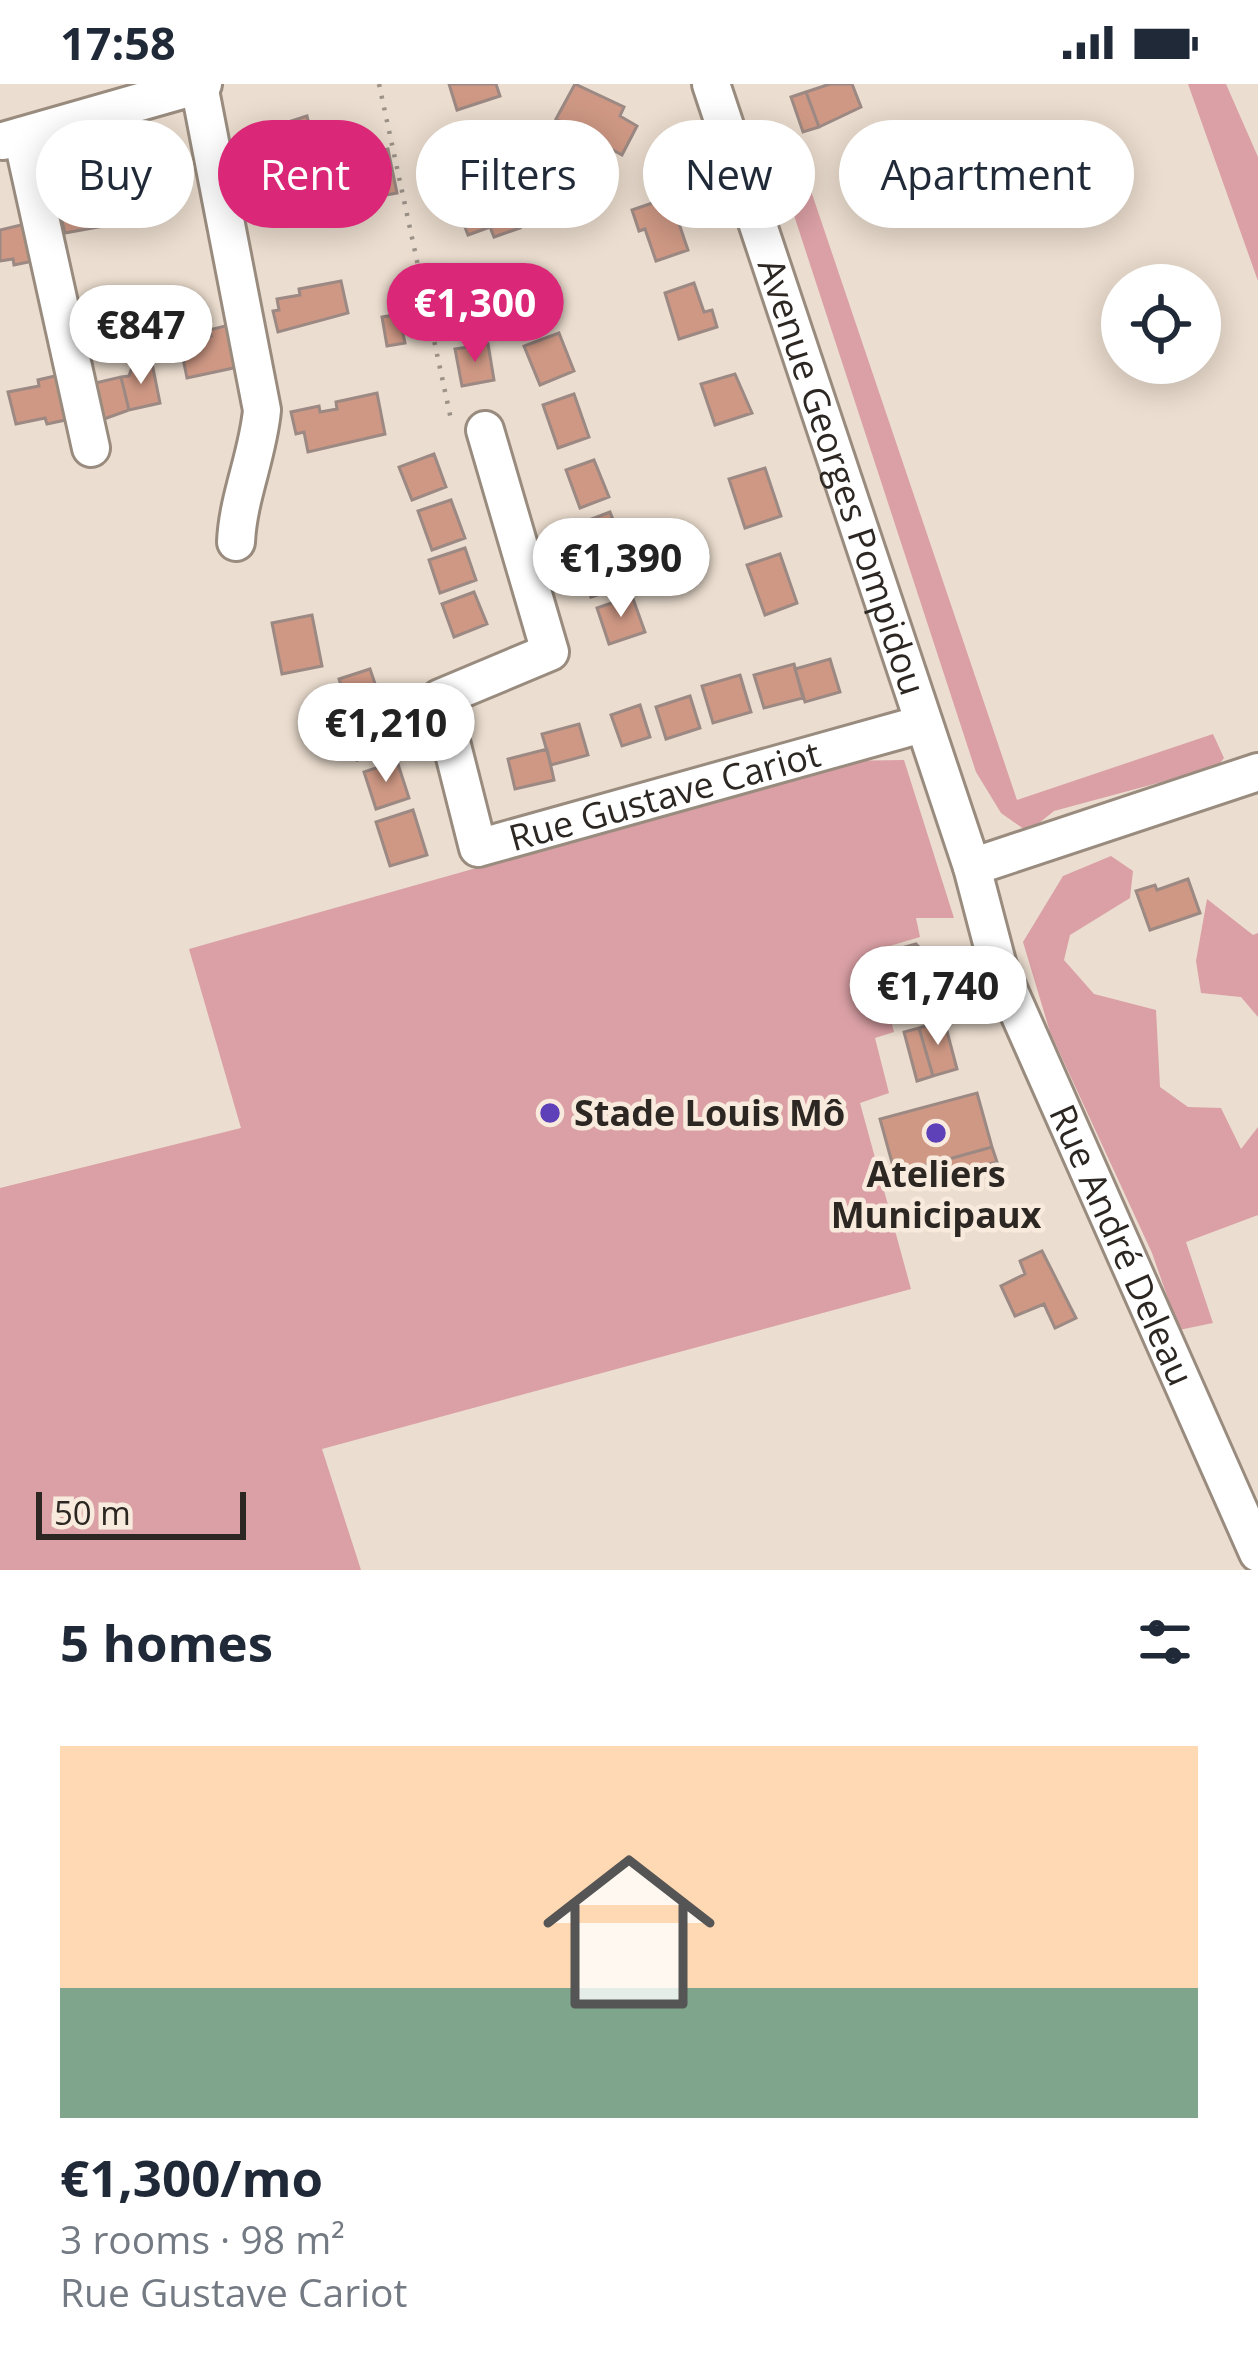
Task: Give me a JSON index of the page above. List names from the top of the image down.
{
  "streets": {
    "street": ["Avenue Georges Pompidou", "Rue Gustave Cariot", "Rue André Deleau"]
  },
  "crossings": [
    ["Avenue Georges Pompidou", "Rue Gustave Cariot"],
    ["Avenue Georges Pompidou", "Rue André Deleau"]
  ],
  "places": ["Stade Louis Mô", "Ateliers Municipaux"],
  "scale_bar": "50 m",
  "page": {
    "status": "17:58",
    "chip": [
      "Buy",
      "Rent",
      "Filters",
      "New",
      "Apartment"
    ],
    "price": [
      "€1,300",
      "€847",
      "€1,390",
      "€1,210",
      "€1,740"
    ],
    "scale": "50 m",
    "heading": "5 homes",
    "list": [
      {
        "name": "€1,300/mo",
        "note": "3 rooms · 98 m² · Rue Gustave Cariot"
      }
    ]
  }
}
